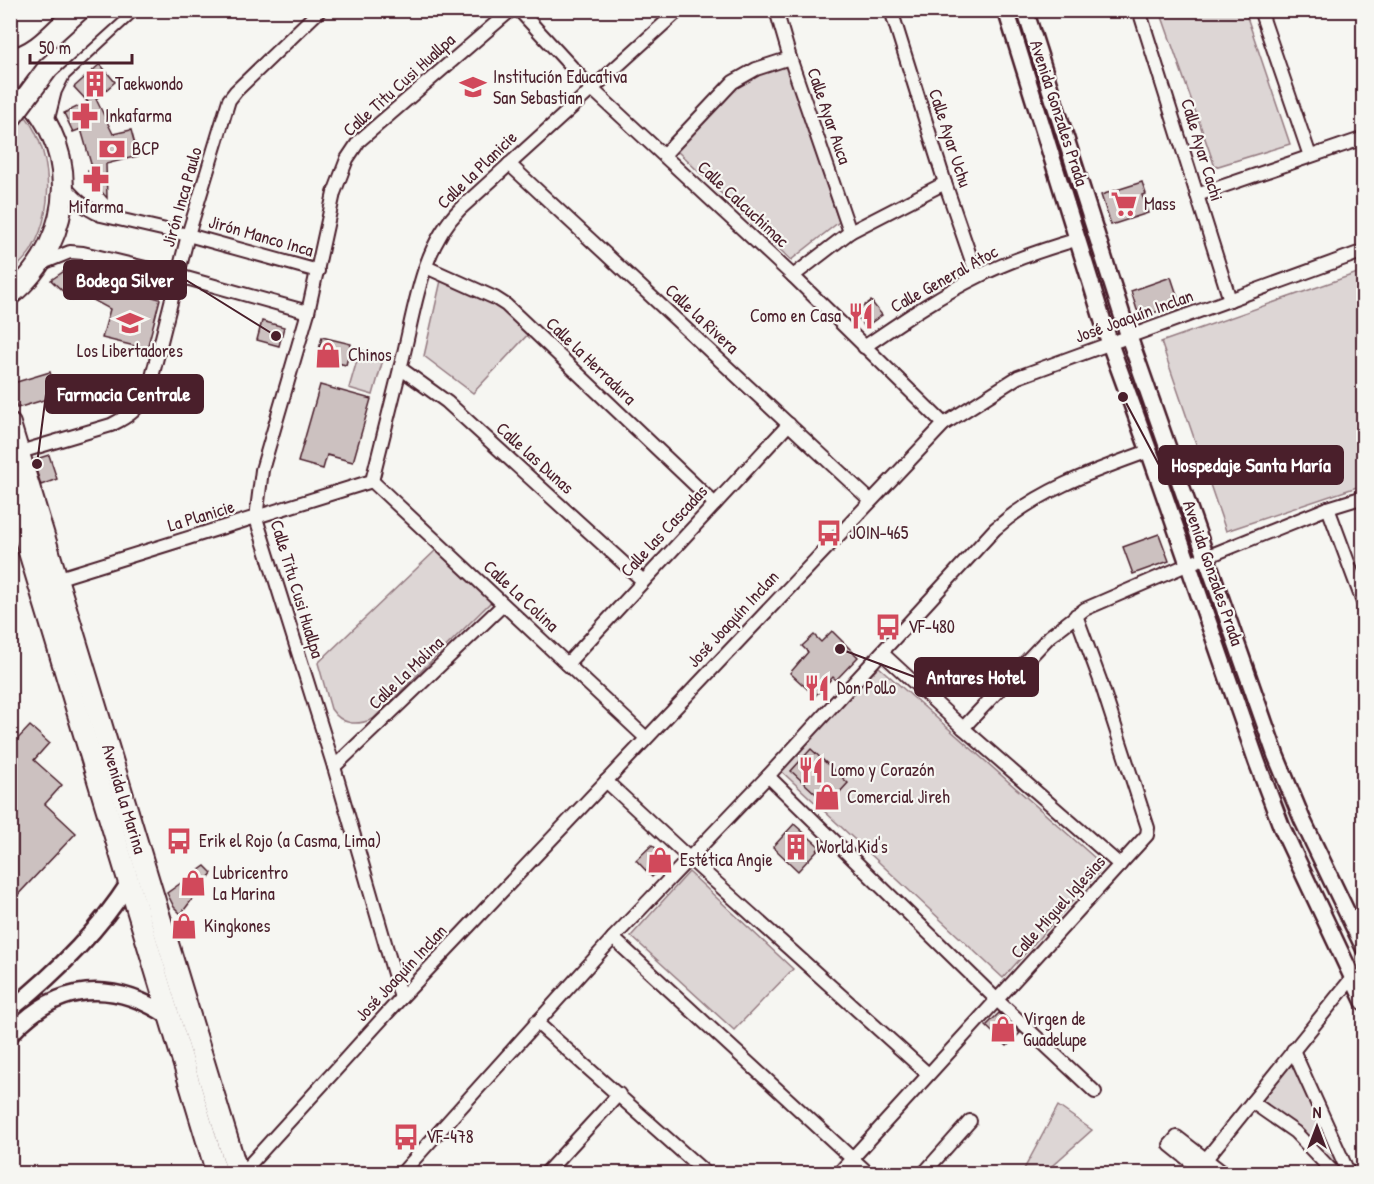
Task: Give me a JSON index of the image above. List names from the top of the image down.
{
  "streets": {
    "main road": ["Avenida la Marina"],
    "street": [
      "Calle Titu Cusi Huallpa",
      "Avenida Gonzales Prada",
      "Calle Ayar Auca",
      "Calle Ayar Uchu",
      "Calle Ayar Cachi",
      "Calle la Planicie",
      "Jirón Inca Paulo",
      "Calle Calcuchimac",
      "Jirón Manco Inca",
      "Calle General Atoc",
      "José Joaquín Inclan",
      "Calle la Rivera",
      "Calle la Herradura",
      "Calle las Dunas",
      "La Planicie",
      "Calle las Cascadas",
      "Calle La Colina",
      "Calle La Molina",
      "Calle Miguel Iglesias"
    ]
  },
  "crossings": [
    ["Calle Titu Cusi Huallpa", "Jirón Manco Inca"],
    ["Calle Titu Cusi Huallpa", "José Joaquín Inclan"],
    ["Calle Titu Cusi Huallpa", "La Planicie"],
    ["Calle Titu Cusi Huallpa", "Calle La Molina"],
    ["Avenida Gonzales Prada", "Calle General Atoc"],
    ["Avenida Gonzales Prada", "José Joaquín Inclan"],
    ["Calle Ayar Uchu", "Calle General Atoc"],
    ["Calle Ayar Cachi", "José Joaquín Inclan"],
    ["Calle la Planicie", "Calle Calcuchimac"],
    ["Calle la Planicie", "Calle la Rivera"],
    ["Calle la Planicie", "Calle la Herradura"],
    ["Calle la Planicie", "Calle las Dunas"],
    ["Calle la Planicie", "La Planicie"],
    ["Calle la Planicie", "Calle La Colina"],
    ["Jirón Inca Paulo", "Jirón Manco Inca"],
    ["Jirón Inca Paulo", "Avenida la Marina"],
    ["Calle Calcuchimac", "Calle General Atoc"],
    ["Calle Calcuchimac", "José Joaquín Inclan"],
    ["José Joaquín Inclan", "Calle la Rivera"],
    ["José Joaquín Inclan", "Calle La Colina"],
    ["José Joaquín Inclan", "Avenida la Marina"],
    ["Calle la Rivera", "Calle las Cascadas"],
    ["Calle la Herradura", "Calle las Cascadas"],
    ["Calle las Dunas", "Calle las Cascadas"],
    ["La Planicie", "Calle La Colina"],
    ["La Planicie", "Avenida la Marina"],
    ["Calle las Cascadas", "Calle La Colina"],
    ["Calle La Colina", "Calle La Molina"]
  ],
  "places": {
    "building": ["Taekwondo", "World Kid's"],
    "school or university": ["Institución Educativa San Sebastian", "Los Libertadores"],
    "pharmacy": ["Inkafarma", "Mifarma"],
    "bank": ["BCP"],
    "supermarket": ["Mass"],
    "restaurant": ["Como en Casa", "Don Pollo", "Lomo y Corazón"],
    "other": [
      "Bodega Silver",
      "Hospedaje Santa María",
      "Farmacia Centrale",
      "Antares Hotel"
    ],
    "shop": [
      "Chinos",
      "Comercial Jireh",
      "Estética Angie",
      "Lubricentro La Marina",
      "Kingkones",
      "Virgen de Guadelupe"
    ],
    "bus stop": [
      "JOIN-465",
      "VF-480",
      "Erik el Rojo (a Casma, Lima)",
      "VF-478"
    ]
  },
  "scale_bar": "50 m",
  "north": "top"
}
